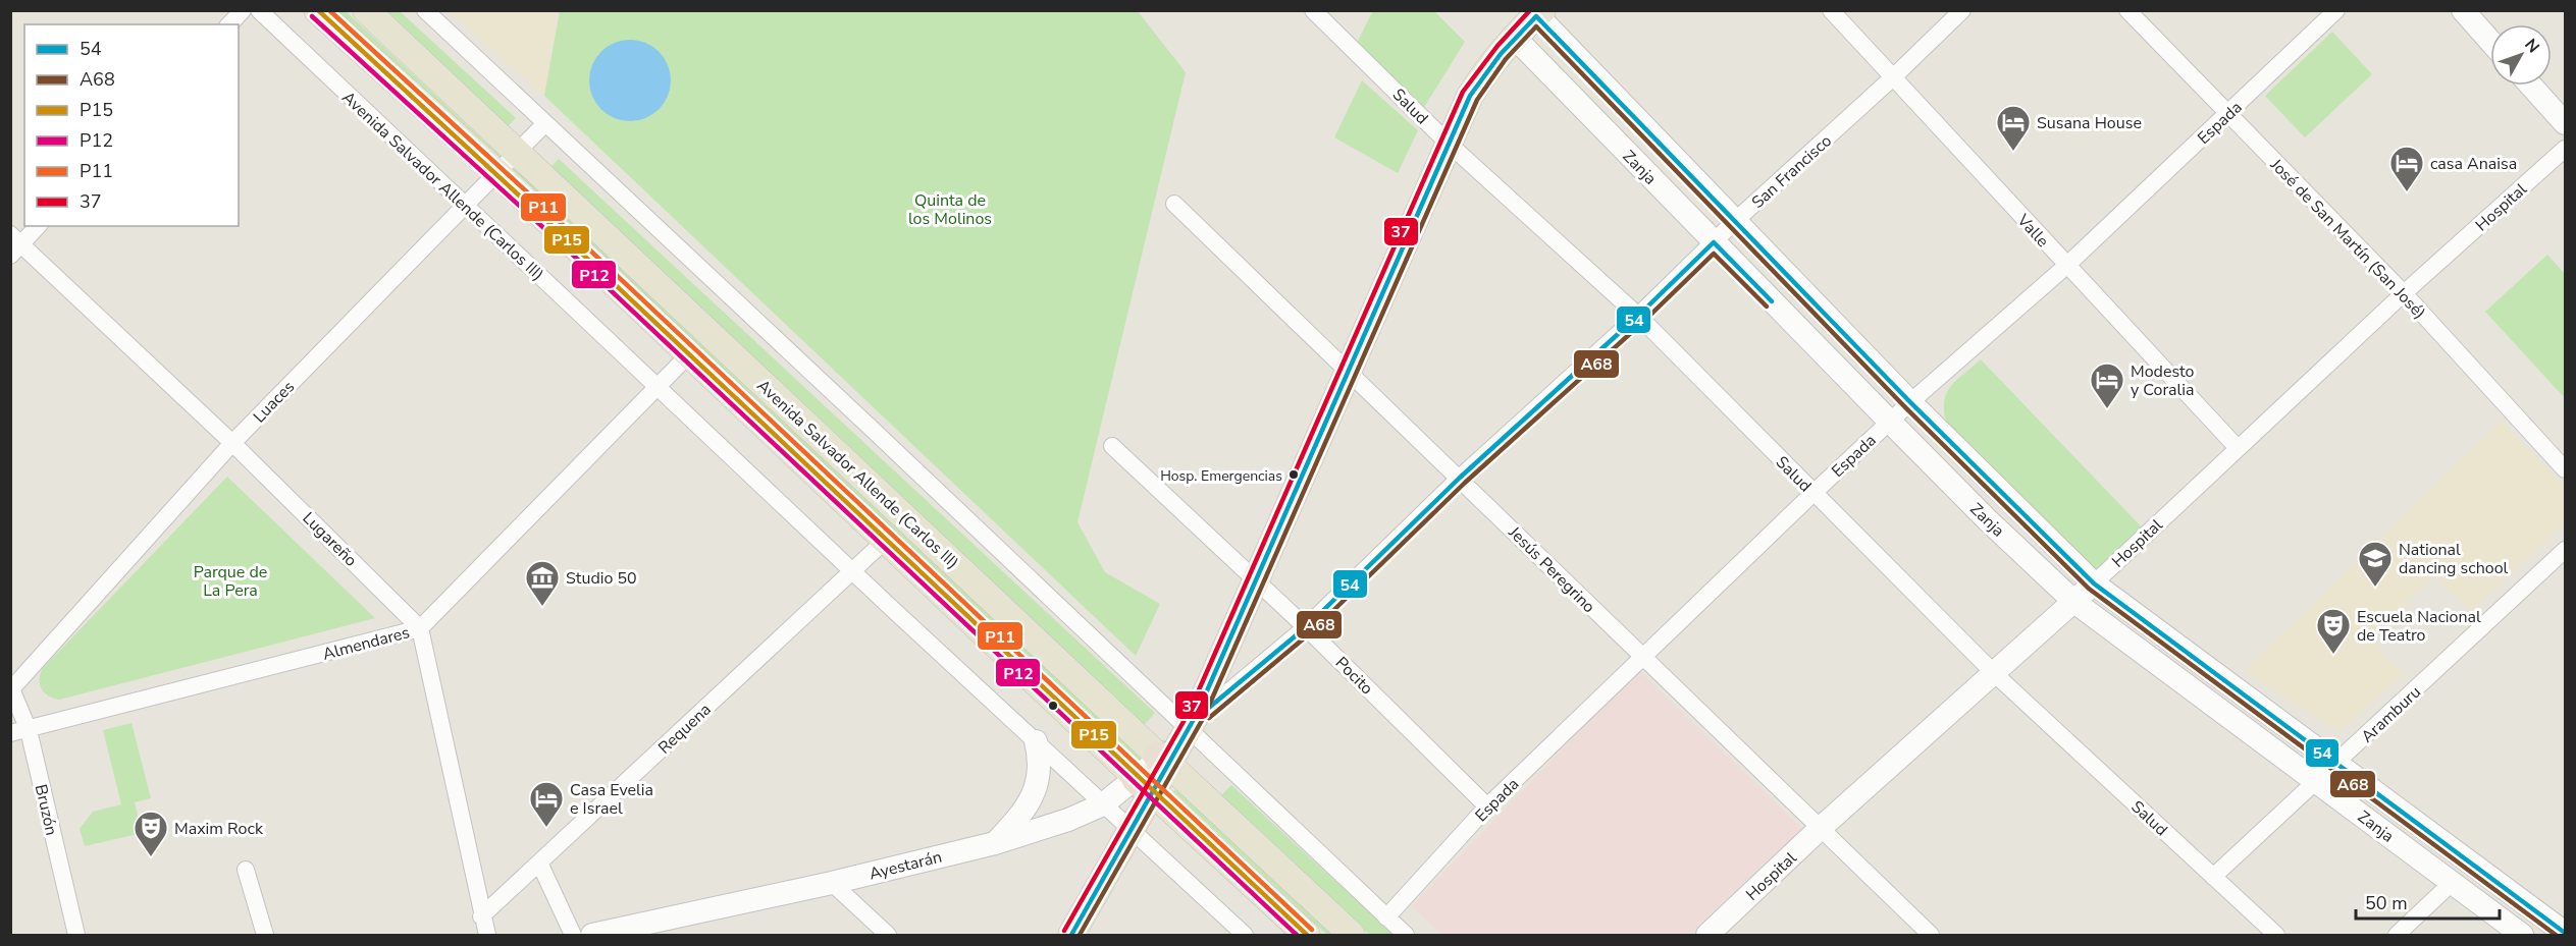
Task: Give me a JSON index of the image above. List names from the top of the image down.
{
  "streets": {
    "main road": [
      "Zanja",
      "Avenida Salvador Allende (Carlos III)",
      "Hospital",
      "Ayestarán"
    ],
    "street": [
      "Salud",
      "Espada",
      "San Francisco",
      "Valle",
      "José de San Martín (San José)",
      "Luaces",
      "Lugareño",
      "Jesús Peregrino",
      "Almendares",
      "Pocito",
      "Aramburu",
      "Requena",
      "Bruzón"
    ]
  },
  "crossings": [
    ["Salud", "Espada"],
    ["Salud", "San Francisco"],
    ["Salud", "Hospital"],
    ["Salud", "Aramburu"],
    ["Espada", "Zanja"],
    ["Espada", "Valle"],
    ["Espada", "José de San Martín (San José)"],
    ["Espada", "Jesús Peregrino"],
    ["Espada", "Pocito"],
    ["Zanja", "San Francisco"],
    ["Zanja", "Hospital"],
    ["Zanja", "Aramburu"],
    ["San Francisco", "Valle"],
    ["San Francisco", "Jesús Peregrino"],
    ["San Francisco", "Pocito"],
    ["Avenida Salvador Allende (Carlos III)", "Luaces"],
    ["Avenida Salvador Allende (Carlos III)", "Almendares"],
    ["Avenida Salvador Allende (Carlos III)", "Requena"],
    ["Avenida Salvador Allende (Carlos III)", "Ayestarán"],
    ["Hospital", "Valle"],
    ["Hospital", "José de San Martín (San José)"],
    ["Hospital", "Jesús Peregrino"],
    ["Luaces", "Lugareño"],
    ["Luaces", "Bruzón"],
    ["Lugareño", "Almendares"],
    ["Almendares", "Bruzón"]
  ],
  "parks": ["Quinta de los Molinos", "Parque de La Pera"],
  "places": {
    "hotel": [
      "Susana House",
      "casa Anaisa",
      "Modesto y Coralia",
      "Casa Evelia e Israel"
    ],
    "other": ["Hosp. Emergencias"],
    "school or university": ["National dancing school"],
    "museum": ["Studio 50"],
    "theatre": ["Escuela Nacional de Teatro", "Maxim Rock"]
  },
  "lines": [
    "transit line P15",
    "transit line P11",
    "transit line 37",
    "transit line 54",
    "transit line P12",
    "transit line A68"
  ],
  "legend": [
    "54",
    "A68",
    "P15",
    "P12",
    "P11",
    "37"
  ],
  "scale_bar": "50 m",
  "north": "top right"
}
